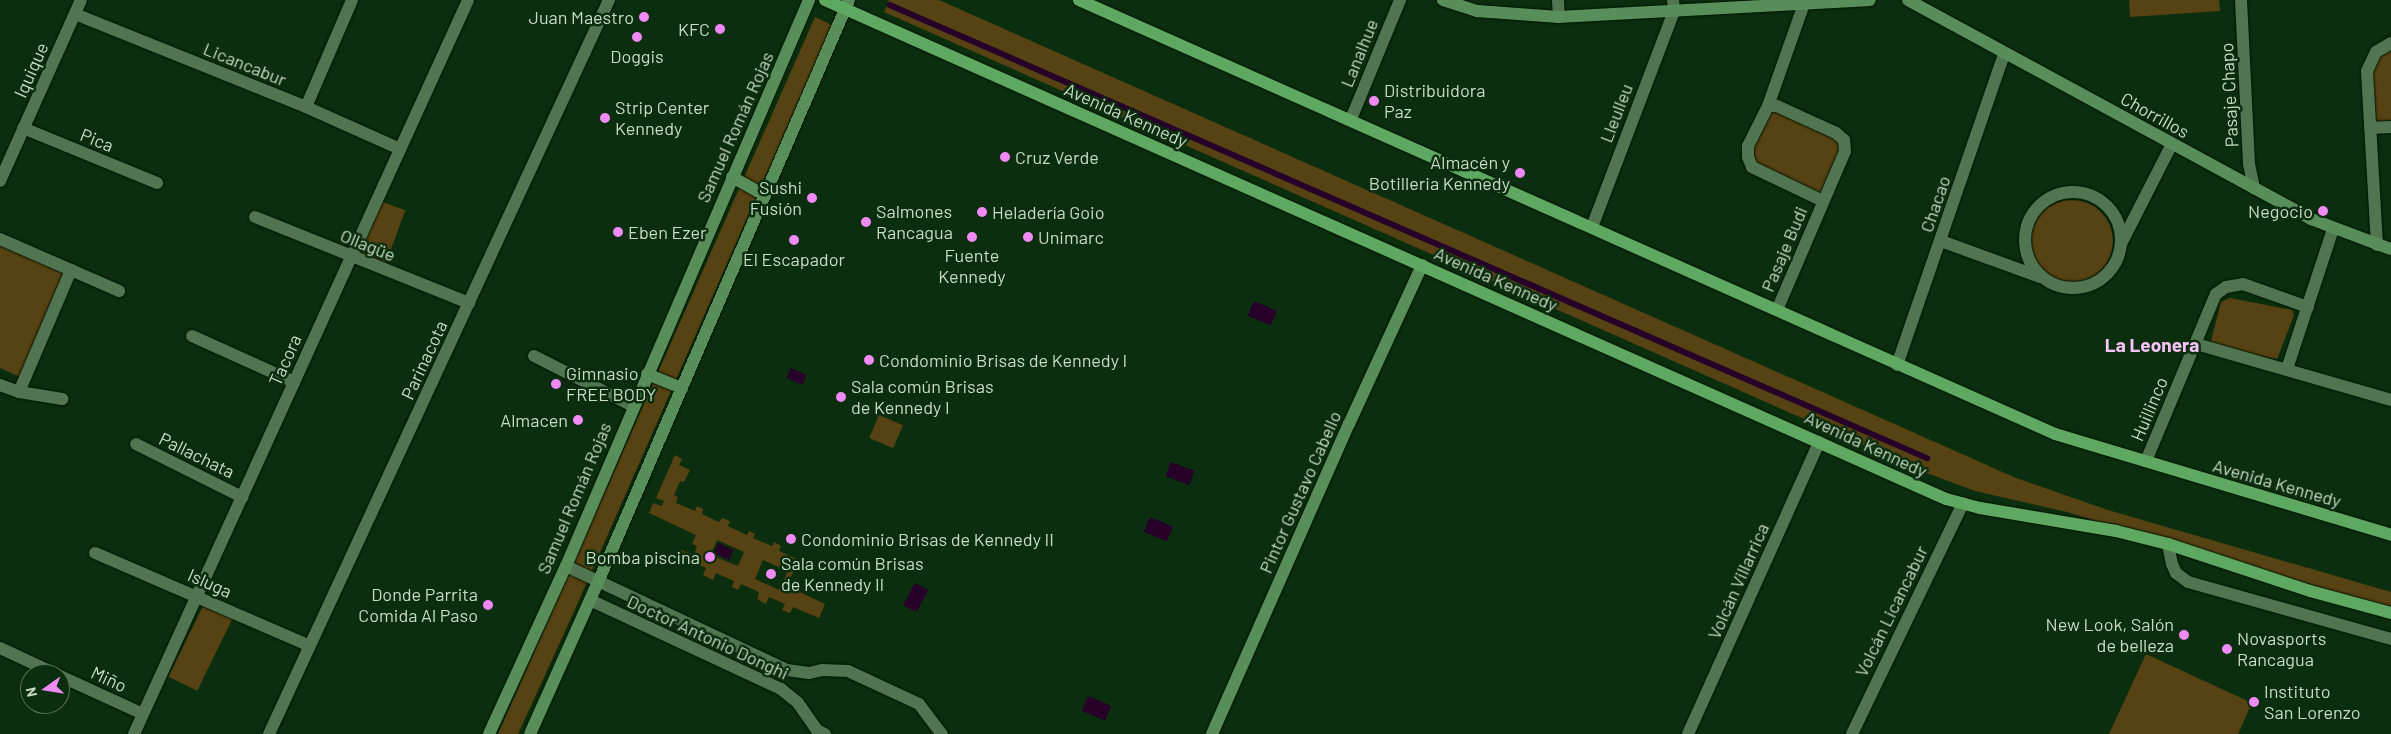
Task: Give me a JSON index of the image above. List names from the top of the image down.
{
  "streets": {
    "main road": ["Avenida Kennedy"],
    "street": [
      "Lanalhue",
      "Licancabur",
      "Iquique",
      "Pasaje Chapo",
      "Lleulleu",
      "Chorrillos",
      "Samuel Román Rojas",
      "Pica",
      "Chacao",
      "Ollagüe",
      "Pasaje Budi",
      "Tacora",
      "Parinacota",
      "Huillinco",
      "Pallachata",
      "Pintor Gustavo Cabello",
      "Volcán Villarrica",
      "Isluga",
      "Volcán Licancabur",
      "Doctor Antonio Donghi",
      "Miño"
    ]
  },
  "crossings": [
    ["Lanalhue", "Avenida Kennedy"],
    ["Licancabur", "Iquique"],
    ["Licancabur", "Tacora"],
    ["Iquique", "Pica"],
    ["Pasaje Chapo", "Chorrillos"],
    ["Lleulleu", "Avenida Kennedy"],
    ["Avenida Kennedy", "Chacao"],
    ["Avenida Kennedy", "Pasaje Budi"],
    ["Avenida Kennedy", "Huillinco"],
    ["Avenida Kennedy", "Pintor Gustavo Cabello"],
    ["Avenida Kennedy", "Volcán Villarrica"],
    ["Avenida Kennedy", "Volcán Licancabur"],
    ["Chorrillos", "Chacao"],
    ["Samuel Román Rojas", "Doctor Antonio Donghi"],
    ["Ollagüe", "Tacora"],
    ["Ollagüe", "Parinacota"],
    ["Tacora", "Pallachata"],
    ["Tacora", "Isluga"],
    ["Tacora", "Miño"],
    ["Parinacota", "Isluga"]
  ],
  "districts": ["La Leonera"],
  "places": [
    "Juan Maestro",
    "KFC",
    "Doggis",
    "Distribuidora Paz",
    "Strip Center Kennedy",
    "Cruz Verde",
    "Almacén y Botilleria Kennedy",
    "Sushi Fusión",
    "Negocio",
    "Heladería Goio",
    "Salmones Rancagua",
    "Eben Ezer",
    "Fuente Kennedy",
    "Unimarc",
    "El Escapador",
    "Condominio Brisas de Kennedy I",
    "Gimnasio FREE BODY",
    "Sala común Brisas de Kennedy I",
    "Almacen",
    "Condominio Brisas de Kennedy II",
    "Bomba piscina",
    "Sala común Brisas de Kennedy II",
    "Donde Parrita Comida Al Paso",
    "New Look, Salón de belleza",
    "Novasports Rancagua",
    "Instituto San Lorenzo"
  ],
  "north": "left"
}
